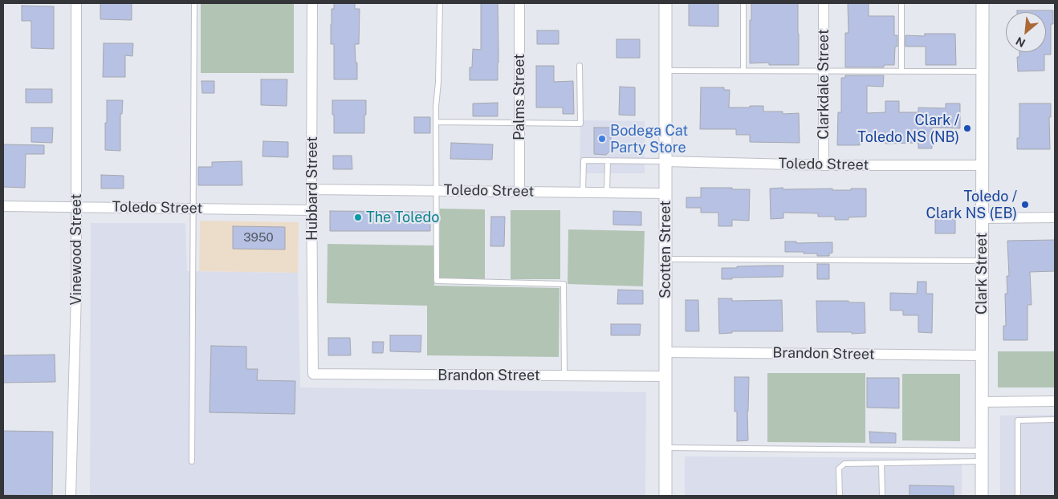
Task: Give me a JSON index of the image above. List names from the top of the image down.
{
  "streets": {
    "street": [
      "Clarkdale Street",
      "Palms Street",
      "Toledo Street",
      "Hubbard Street",
      "Vinewood Street",
      "Scotten Street",
      "Clark Street",
      "Brandon Street"
    ]
  },
  "crossings": [
    ["Clarkdale Street", "Toledo Street"],
    ["Palms Street", "Toledo Street"],
    ["Toledo Street", "Hubbard Street"],
    ["Toledo Street", "Vinewood Street"],
    ["Toledo Street", "Scotten Street"],
    ["Toledo Street", "Clark Street"],
    ["Hubbard Street", "Brandon Street"],
    ["Scotten Street", "Brandon Street"],
    ["Clark Street", "Brandon Street"]
  ],
  "places": [
    "Clark / Toledo NS (NB)",
    "Bodega Cat Party Store",
    "Toledo / Clark NS (EB)",
    "The Toledo"
  ],
  "house_numbers": ["3950"],
  "north": "bottom left"
}
